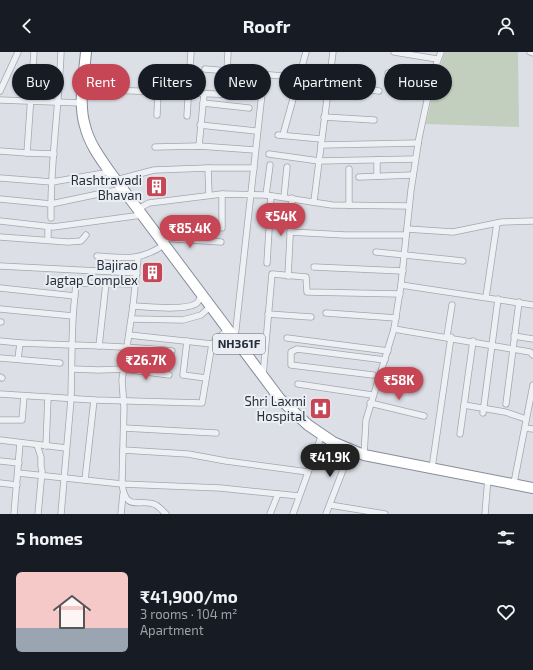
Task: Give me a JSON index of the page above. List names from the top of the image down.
{
  "streets": {
    "highway": ["NH361F"]
  },
  "places": {
    "building": ["Rashtravadi Bhavan", "Bajirao Jagtap Complex"],
    "hospital": ["Shri Laxmi Hospital"]
  },
  "page": {
    "header": "Roofr",
    "chip": [
      "Buy",
      "Rent",
      "Filters",
      "New",
      "Apartment",
      "House"
    ],
    "price": [
      "₹54K",
      "₹85.4K",
      "₹26.7K",
      "₹58K",
      "₹41.9K"
    ],
    "heading": "5 homes",
    "list": [
      {
        "name": "₹41,900/mo",
        "note": "3 rooms · 104 m² · Apartment"
      }
    ]
  }
}
